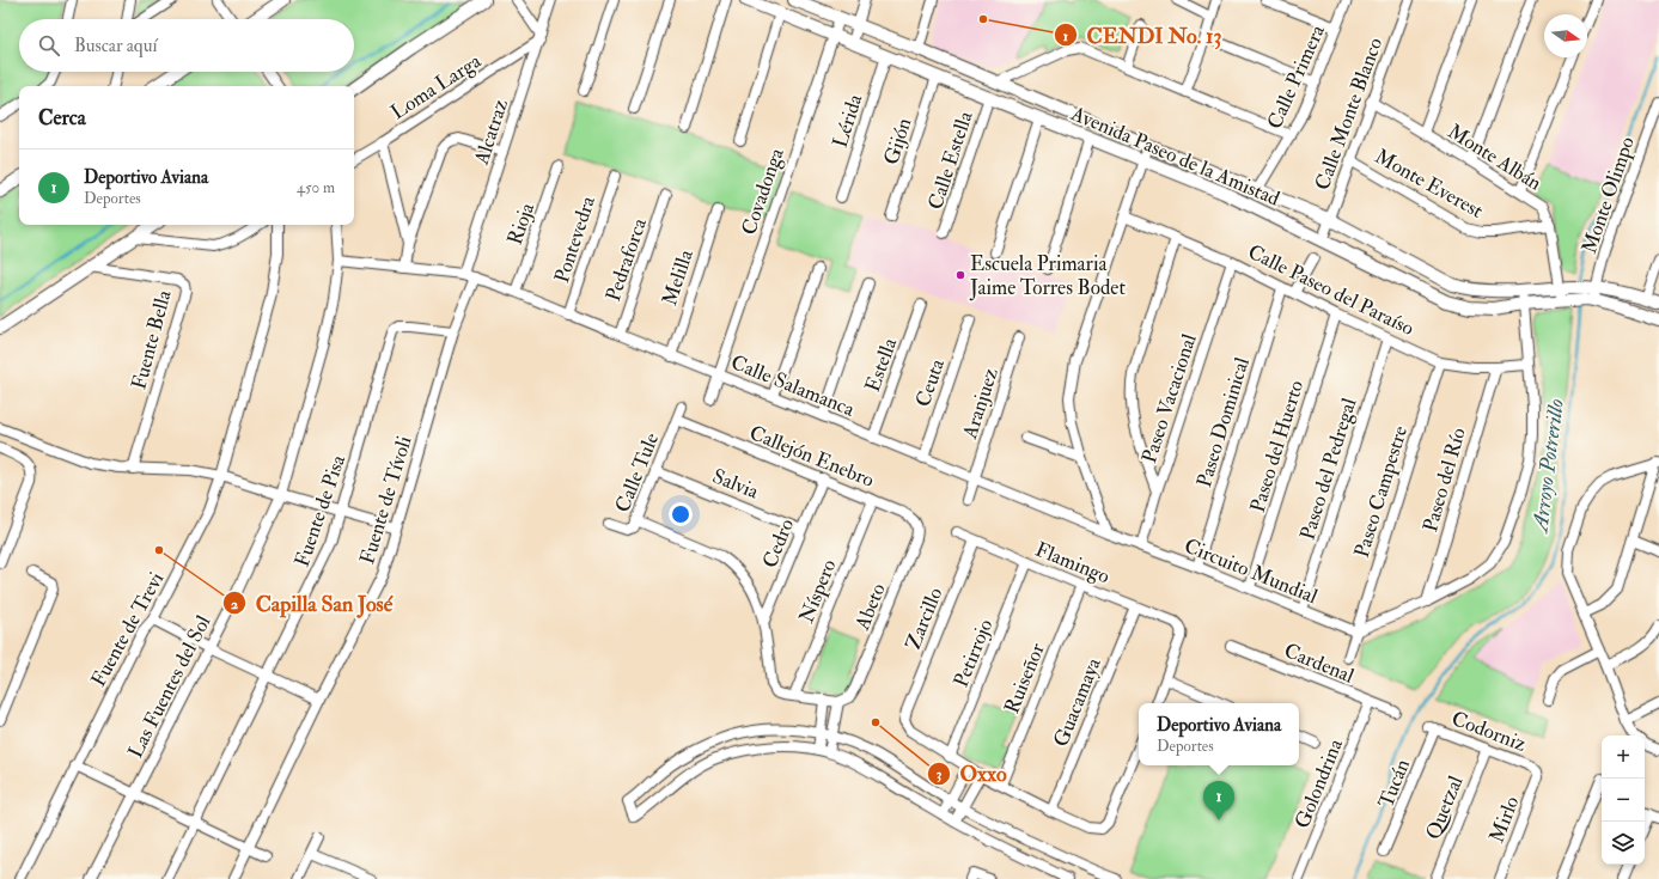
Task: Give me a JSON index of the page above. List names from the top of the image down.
{
  "streets": {
    "street": [
      "Calle Primera",
      "Loma Larga",
      "Calle Monte Blanco",
      "Lérida",
      "Alcatraz",
      "Gijón",
      "Avenida Paseo de la Amistad",
      "Monte Albán",
      "Calle Estella",
      "Monte Everest",
      "Covadonga",
      "Monte Olimpo",
      "Rioja",
      "Pontevedra",
      "Pedraforca",
      "Melilla",
      "Calle Paseo del Paraíso",
      "Fuente Bella",
      "Estella",
      "Ceuta",
      "Calle Salamanca",
      "Paseo Vacacional",
      "Aranjuez",
      "Paseo Dominical",
      "Paseo del Huerto",
      "Callejón Enebro",
      "Paseo del Pedregal",
      "Calle Tule",
      "Paseo del Río",
      "Salvia",
      "Paseo Campestre",
      "Fuente de Tívoli",
      "Fuente de Pisa",
      "Cedro",
      "Flamingo",
      "Circuito Mundial",
      "Níspero",
      "Abeto",
      "Zarcillo",
      "Fuente de Trevi",
      "Petirrojo",
      "Cardenal",
      "Ruiseñor",
      "Las Fuentes del Sol",
      "Guacamaya",
      "Codorniz",
      "Golondrina",
      "Tucán",
      "Quetzal",
      "Mirlo"
    ]
  },
  "crossings": [
    ["Calle Primera", "Avenida Paseo de la Amistad"],
    ["Loma Larga", "Alcatraz"],
    ["Calle Monte Blanco", "Avenida Paseo de la Amistad"],
    ["Calle Monte Blanco", "Monte Albán"],
    ["Calle Monte Blanco", "Monte Everest"],
    ["Lérida", "Avenida Paseo de la Amistad"],
    ["Alcatraz", "Calle Salamanca"],
    ["Gijón", "Avenida Paseo de la Amistad"],
    ["Avenida Paseo de la Amistad", "Monte Albán"],
    ["Avenida Paseo de la Amistad", "Calle Estella"],
    ["Avenida Paseo de la Amistad", "Covadonga"],
    ["Avenida Paseo de la Amistad", "Monte Olimpo"],
    ["Monte Albán", "Monte Everest"],
    ["Covadonga", "Calle Salamanca"],
    ["Rioja", "Calle Salamanca"],
    ["Pontevedra", "Calle Salamanca"],
    ["Pedraforca", "Calle Salamanca"],
    ["Melilla", "Calle Salamanca"],
    ["Calle Paseo del Paraíso", "Paseo Vacacional"],
    ["Calle Paseo del Paraíso", "Paseo Dominical"],
    ["Calle Paseo del Paraíso", "Paseo del Huerto"],
    ["Calle Paseo del Paraíso", "Paseo del Pedregal"],
    ["Calle Paseo del Paraíso", "Paseo del Río"],
    ["Calle Paseo del Paraíso", "Paseo Campestre"],
    ["Estella", "Calle Salamanca"],
    ["Ceuta", "Calle Salamanca"],
    ["Calle Salamanca", "Aranjuez"],
    ["Calle Salamanca", "Fuente de Tívoli"],
    ["Calle Salamanca", "Circuito Mundial"],
    ["Calle Salamanca", "Las Fuentes del Sol"],
    ["Paseo Vacacional", "Circuito Mundial"],
    ["Paseo Dominical", "Circuito Mundial"],
    ["Paseo del Huerto", "Circuito Mundial"],
    ["Callejón Enebro", "Calle Tule"],
    ["Callejón Enebro", "Cedro"],
    ["Callejón Enebro", "Níspero"],
    ["Callejón Enebro", "Abeto"],
    ["Paseo del Pedregal", "Circuito Mundial"],
    ["Calle Tule", "Salvia"],
    ["Salvia", "Cedro"],
    ["Paseo Campestre", "Circuito Mundial"],
    ["Fuente de Tívoli", "Fuente de Pisa"],
    ["Flamingo", "Zarcillo"],
    ["Flamingo", "Petirrojo"],
    ["Flamingo", "Ruiseñor"],
    ["Flamingo", "Guacamaya"],
    ["Zarcillo", "Petirrojo"],
    ["Cardenal", "Golondrina"],
    ["Codorniz", "Tucán"],
    ["Codorniz", "Quetzal"],
    ["Codorniz", "Mirlo"]
  ],
  "water": ["Arroyo Potrerillo"],
  "places": [
    "CENDI No. 13",
    "Escuela Primaria Jaime Torres Bodet",
    "Capilla San José",
    "Oxxo"
  ],
  "north": "right",
  "page": {
    "search": "Buscar aquí",
    "heading": "Cerca",
    "list": [
      {
        "mark": "1",
        "name": "Deportivo Aviana",
        "note": "Deportes",
        "value": "450 m"
      }
    ],
    "popup": ["Deportivo Aviana", "Deportes"],
    "map_buttons": ["+", "−"],
    "pins": "1"
  }
}
